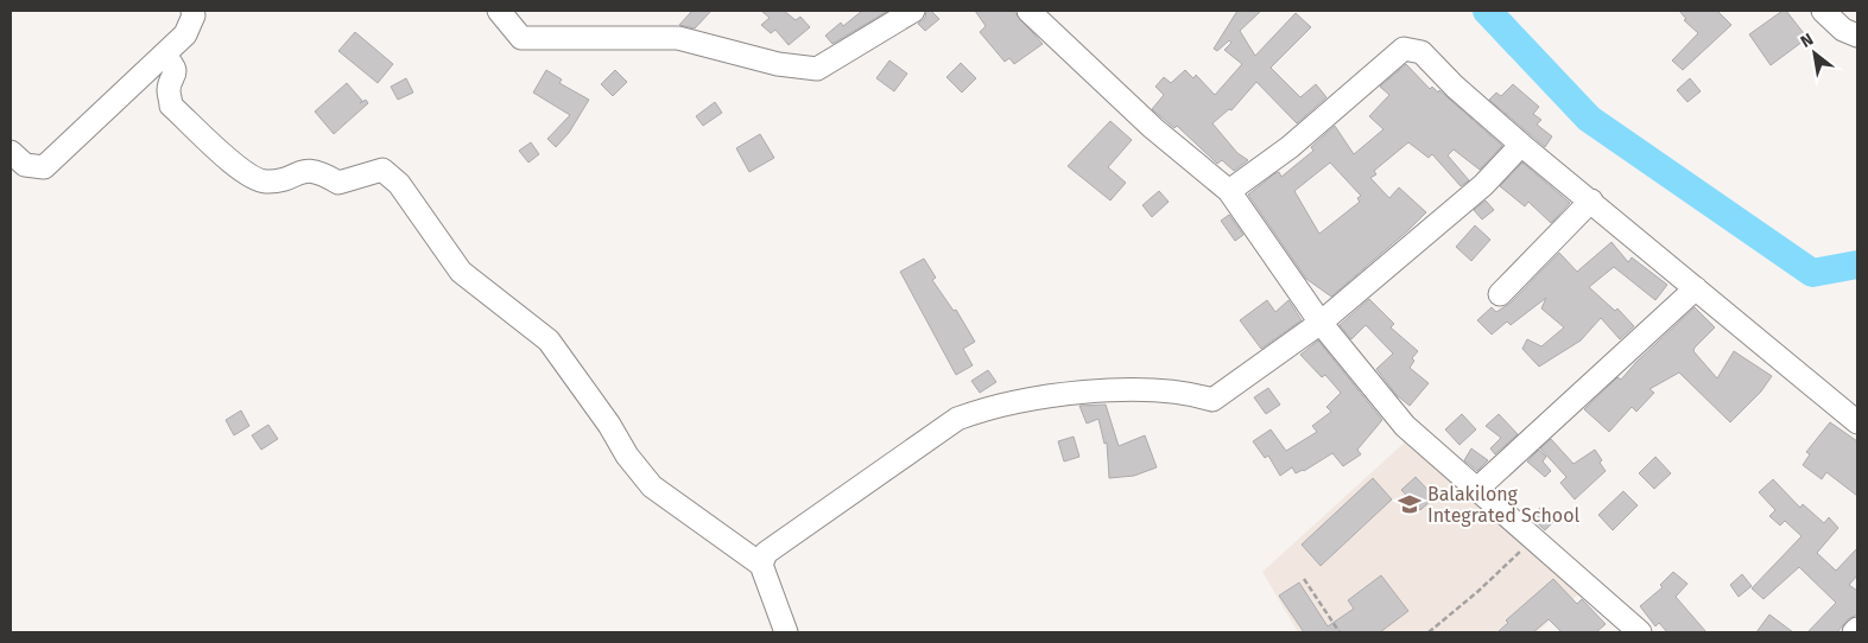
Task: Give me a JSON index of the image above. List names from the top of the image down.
{
  "places": {
    "school or university": ["Balakilong Integrated School"]
  },
  "north": "top left"
}
